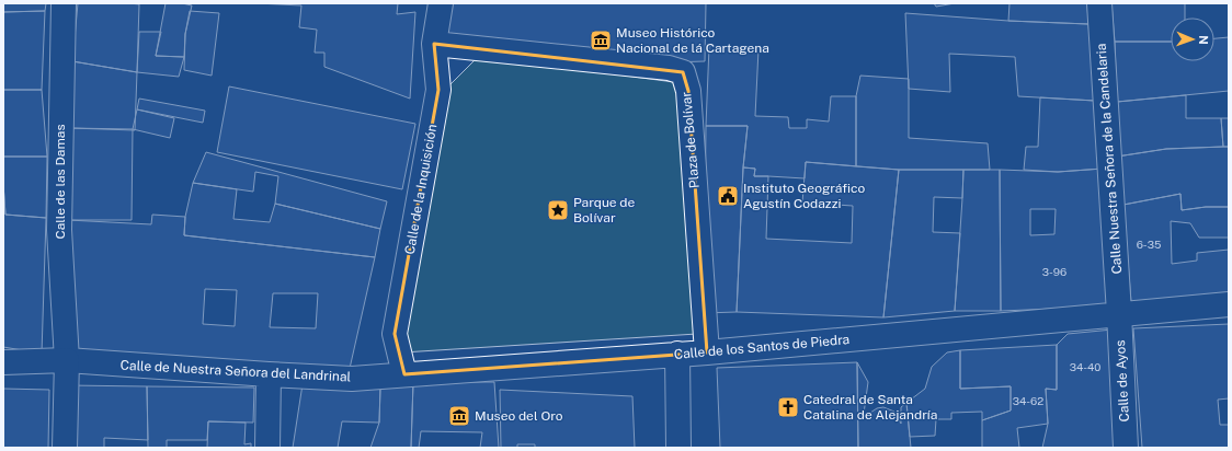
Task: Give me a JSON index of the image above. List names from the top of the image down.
{
  "streets": {
    "street": [
      "Plaza de Bolívar",
      "Calle Nuestra Señora de la Candelaria",
      "Calle de las Damas",
      "Calle de la Inquisición",
      "Calle de los Santos de Piedra",
      "Calle de Nuestra Señora del Landrinal",
      "Calle de Ayos"
    ]
  },
  "crossings": [
    ["Plaza de Bolívar", "Calle de la Inquisición"],
    ["Plaza de Bolívar", "Calle de los Santos de Piedra"],
    ["Calle Nuestra Señora de la Candelaria", "Calle de los Santos de Piedra"],
    ["Calle Nuestra Señora de la Candelaria", "Calle de Ayos"],
    ["Calle de las Damas", "Calle de Nuestra Señora del Landrinal"],
    ["Calle de la Inquisición", "Calle de los Santos de Piedra"],
    ["Calle de la Inquisición", "Calle de Nuestra Señora del Landrinal"],
    ["Calle de los Santos de Piedra", "Calle de Nuestra Señora del Landrinal"],
    ["Calle de los Santos de Piedra", "Calle de Ayos"]
  ],
  "places": {
    "museum": ["Museo Histórico Nacional de lá Cartagena", "Museo del Oro"],
    "public building": ["Instituto Geográfico Agustín Codazzi"],
    "place": ["Parque de Bolívar"],
    "church": ["Catedral de Santa Catalina de Alejandría"]
  },
  "house_numbers": [
    "6-35",
    "3-96",
    "34-40",
    "34-62"
  ],
  "north": "right"
}
